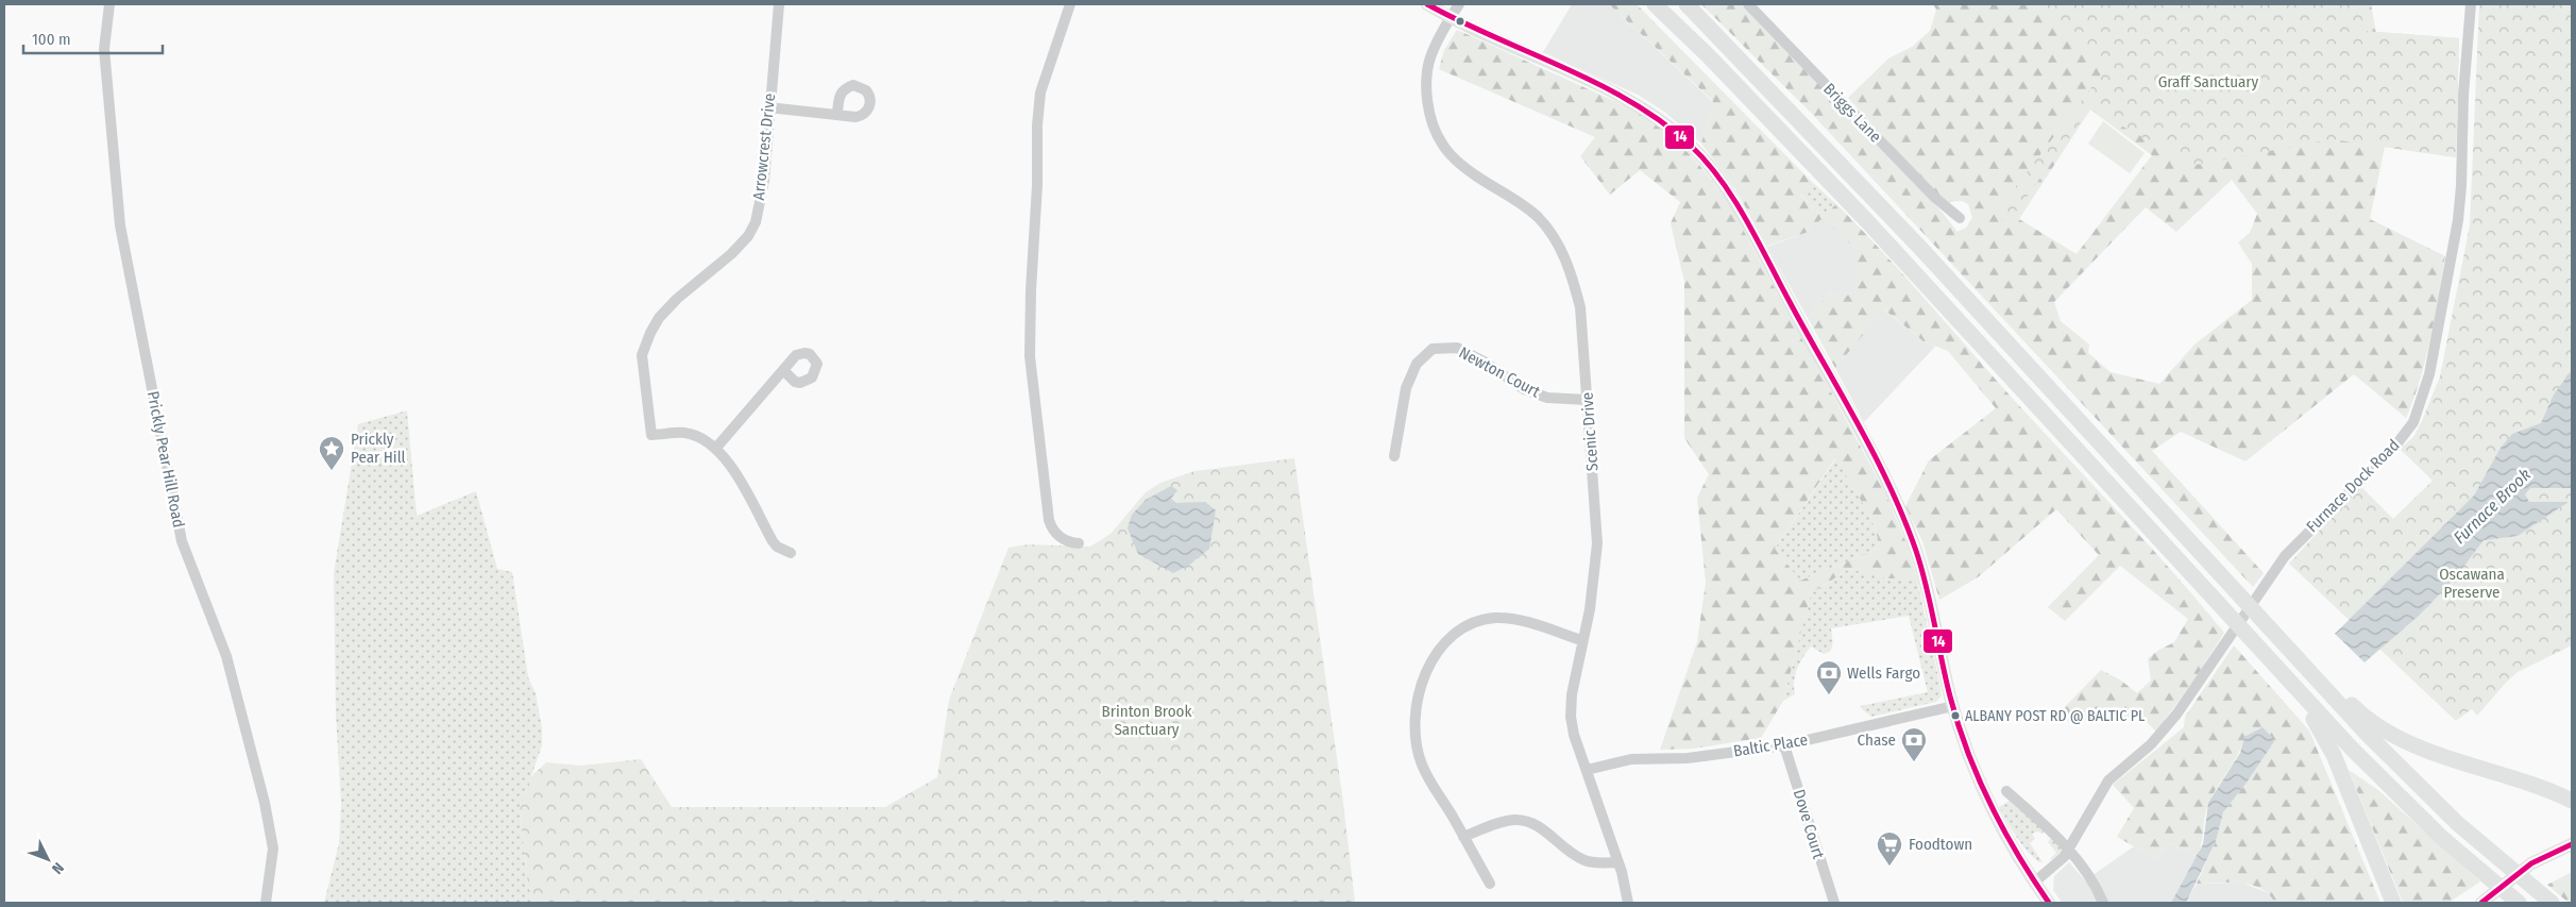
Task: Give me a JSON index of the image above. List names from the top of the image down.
{
  "streets": {
    "street": [
      "Briggs Lane",
      "Arrowcrest Drive",
      "Newton Court",
      "Scenic Drive",
      "Prickly Pear Hill Road",
      "Furnace Dock Road",
      "Baltic Place",
      "Dove Court"
    ]
  },
  "crossings": [
    ["Newton Court", "Scenic Drive"],
    ["Scenic Drive", "Baltic Place"],
    ["Baltic Place", "Dove Court"]
  ],
  "water": ["Furnace Brook"],
  "parks": ["Graff Sanctuary", "Oscawana Preserve", "Brinton Brook Sanctuary"],
  "places": {
    "place": ["Prickly Pear Hill"],
    "bank": ["Wells Fargo", "Chase"],
    "other": ["ALBANY POST RD @ BALTIC PL"],
    "supermarket": ["Foodtown"]
  },
  "lines": ["transit line 14"],
  "scale_bar": "100 m",
  "north": "bottom right"
}
